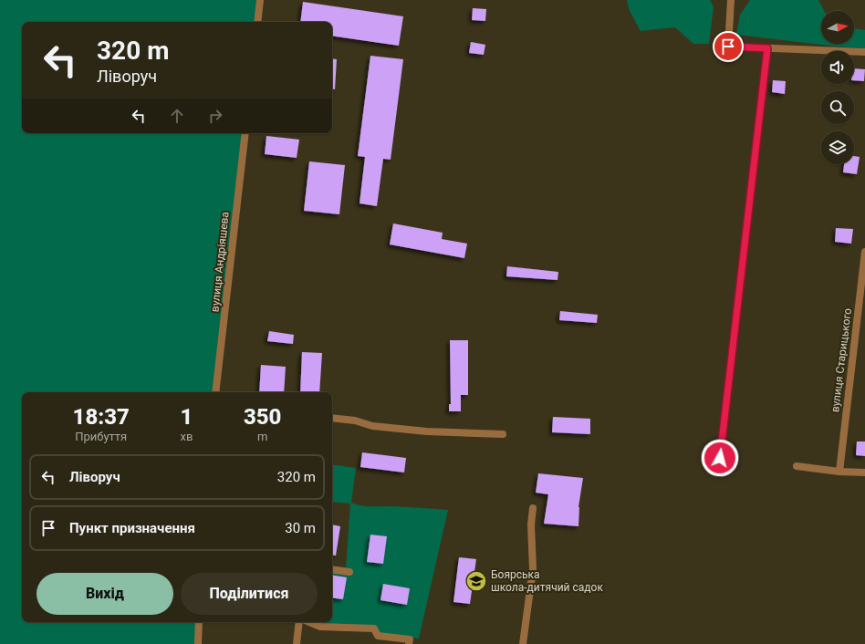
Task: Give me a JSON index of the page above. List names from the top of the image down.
{
  "streets": {
    "street": ["вулиця Андріяшева", "вулиця Старицького"]
  },
  "places": {
    "school or university": ["Боярська школа-дитячий садок"]
  },
  "north": "right",
  "page": {
    "turn": ["320 m", "Ліворуч"],
    "eta": [
      "18:37",
      "Прибуття",
      "1",
      "хв",
      "350",
      "m"
    ],
    "list": [
      {
        "name": "Ліворуч",
        "value": "320 m"
      },
      {
        "name": "Пункт призначення",
        "value": "30 m"
      }
    ],
    "buttons": ["Вихід", "Поділитися"]
  }
}
